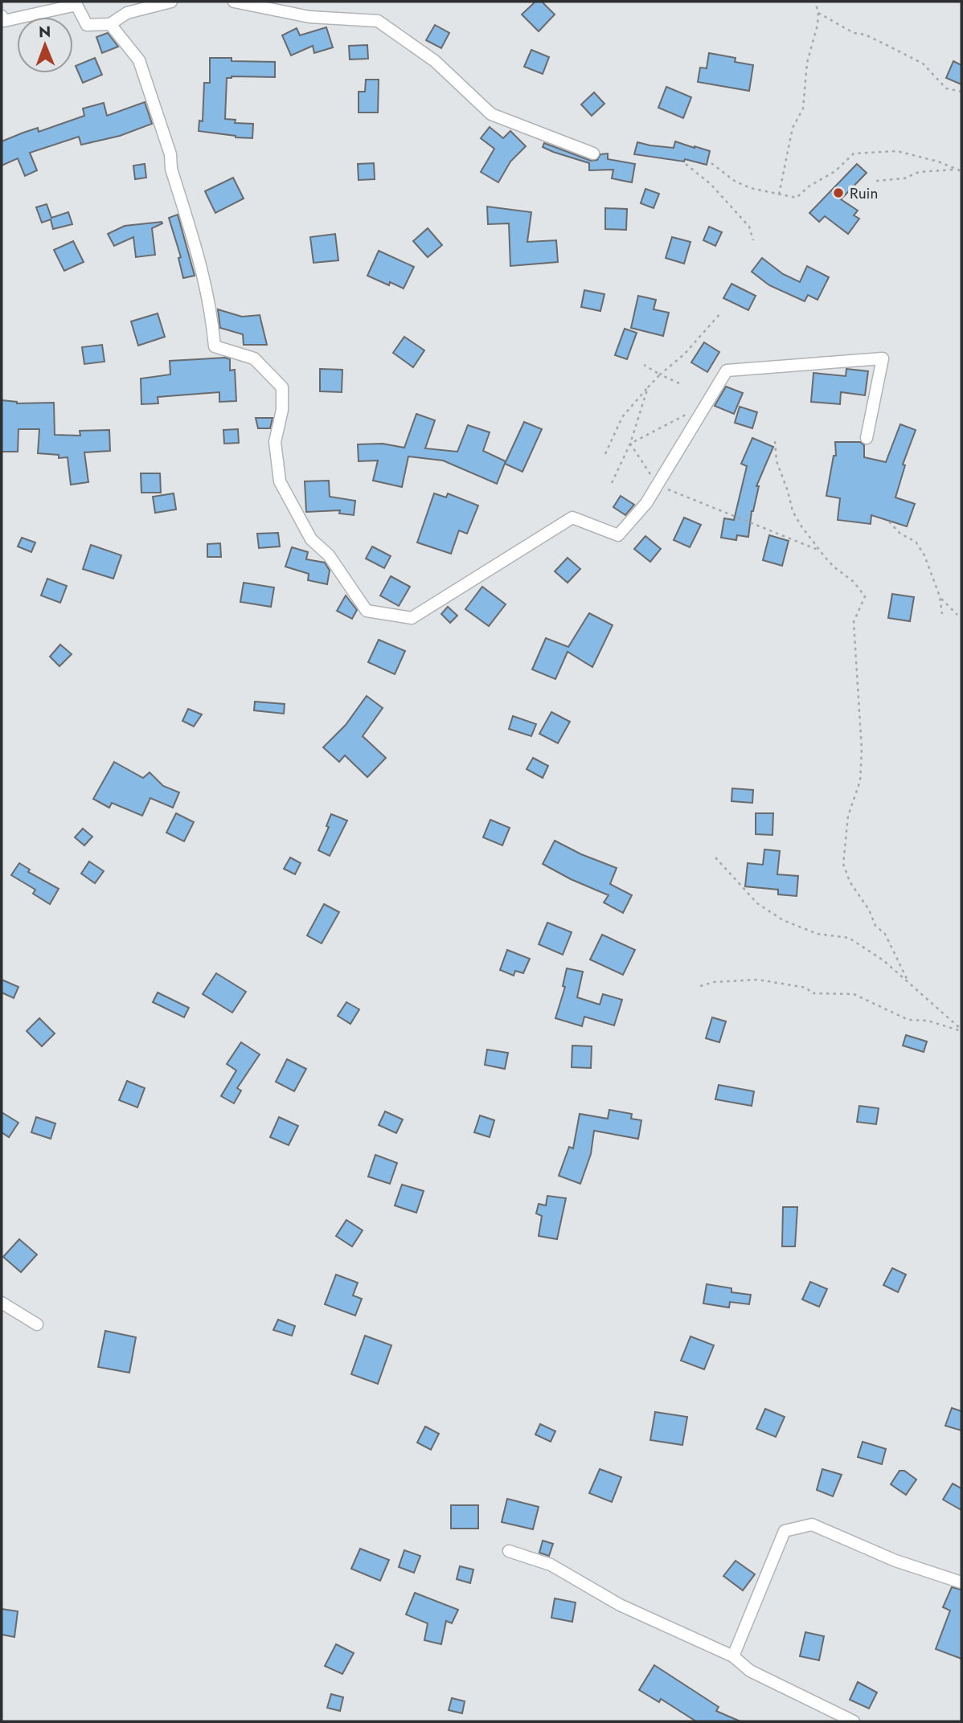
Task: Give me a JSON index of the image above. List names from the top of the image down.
{
  "places": ["Ruin"],
  "north": "top"
}
